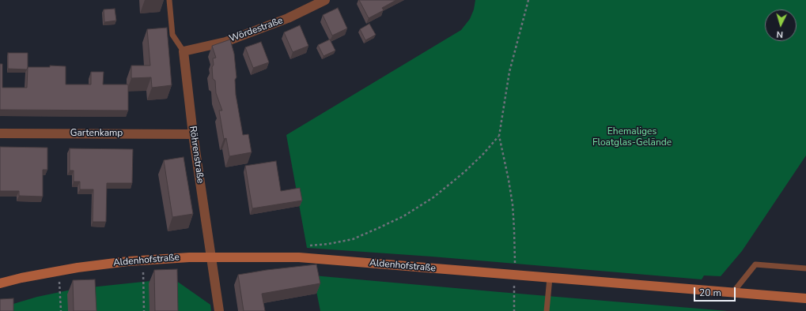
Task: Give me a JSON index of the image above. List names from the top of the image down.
{
  "streets": {
    "street": [
      "Wördestraße",
      "Gartenkamp",
      "Röhrenstraße",
      "Aldenhofstraße"
    ]
  },
  "crossings": [
    ["Wördestraße", "Röhrenstraße"],
    ["Gartenkamp", "Röhrenstraße"],
    ["Röhrenstraße", "Aldenhofstraße"]
  ],
  "parks": ["Ehemaliges Floatglas-Gelände"],
  "scale_bar": "20 m",
  "north": "bottom"
}
